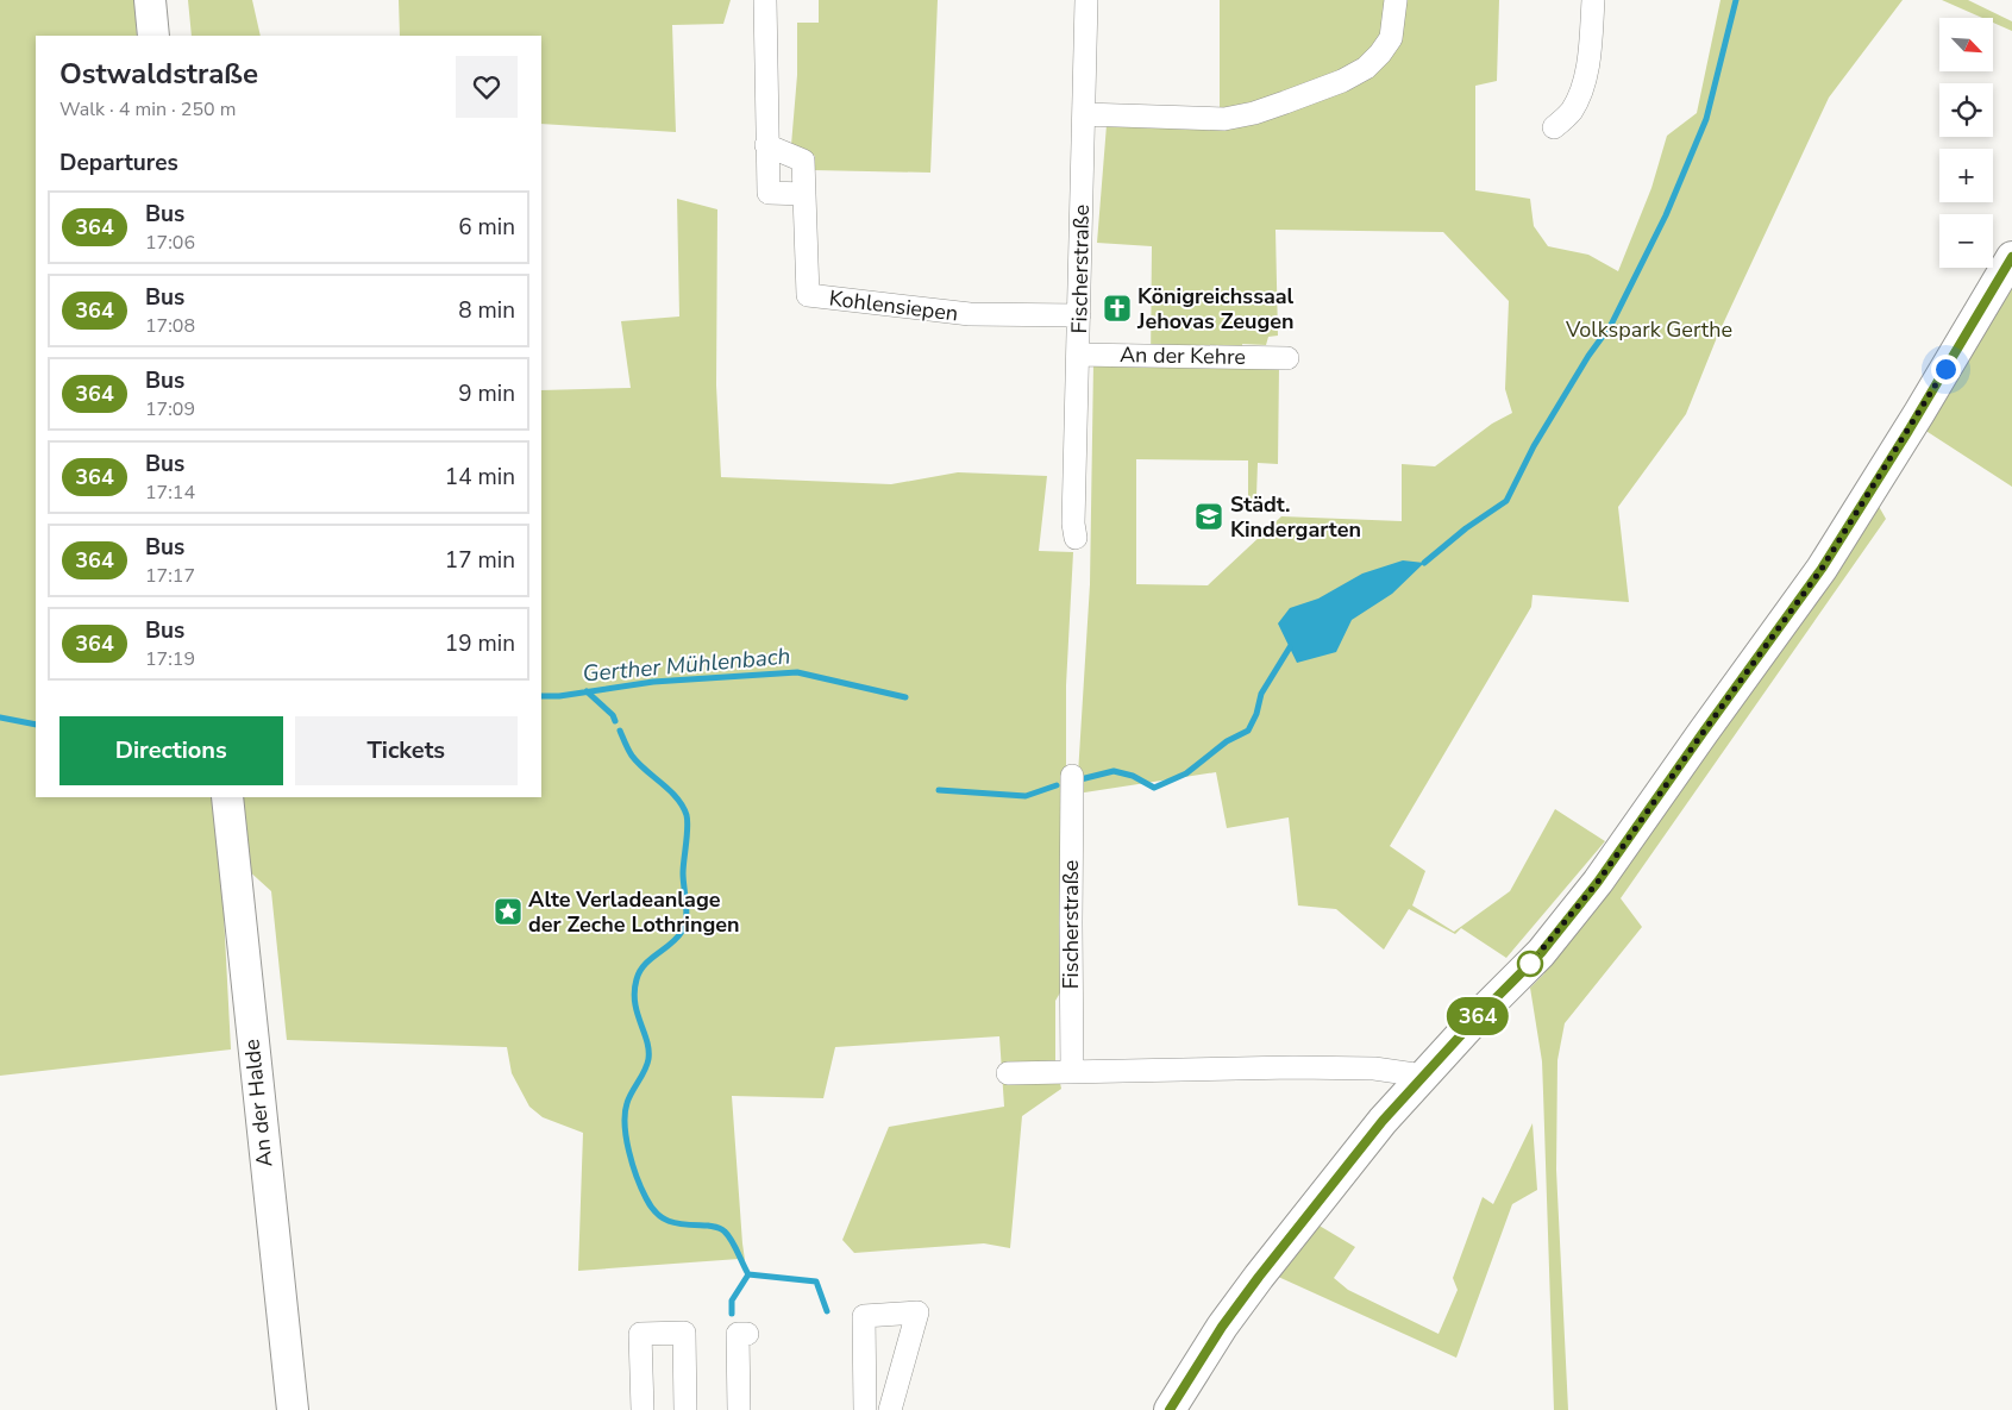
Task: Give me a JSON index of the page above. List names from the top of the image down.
{
  "streets": {
    "street": [
      "Fischerstraße",
      "Kohlensiepen",
      "An der Kehre",
      "An der Halde"
    ]
  },
  "crossings": [
    ["Fischerstraße", "Kohlensiepen"],
    ["Fischerstraße", "An der Kehre"]
  ],
  "water": ["Gerther Mühlenbach"],
  "parks": ["Volkspark Gerthe"],
  "places": {
    "church": ["Königreichssaal Jehovas Zeugen"],
    "school or university": ["Städt. Kindergarten"],
    "place": ["Alte Verladeanlage der Zeche Lothringen"]
  },
  "lines": ["bus line 364"],
  "north": "bottom right",
  "page": {
    "on_map": "364",
    "map_buttons": ["+", "−"],
    "heading": [
      ["Ostwaldstraße", "Walk · 4 min · 250 m"],
      "Departures"
    ],
    "list": [
      {
        "mark": "364",
        "name": "Bus",
        "note": "17:06",
        "value": "6 min"
      },
      {
        "mark": "364",
        "name": "Bus",
        "note": "17:08",
        "value": "8 min"
      },
      {
        "mark": "364",
        "name": "Bus",
        "note": "17:09",
        "value": "9 min"
      },
      {
        "mark": "364",
        "name": "Bus",
        "note": "17:14",
        "value": "14 min"
      },
      {
        "mark": "364",
        "name": "Bus",
        "note": "17:17",
        "value": "17 min"
      },
      {
        "mark": "364",
        "name": "Bus",
        "note": "17:19",
        "value": "19 min"
      }
    ],
    "buttons": ["Directions", "Tickets"]
  }
}
